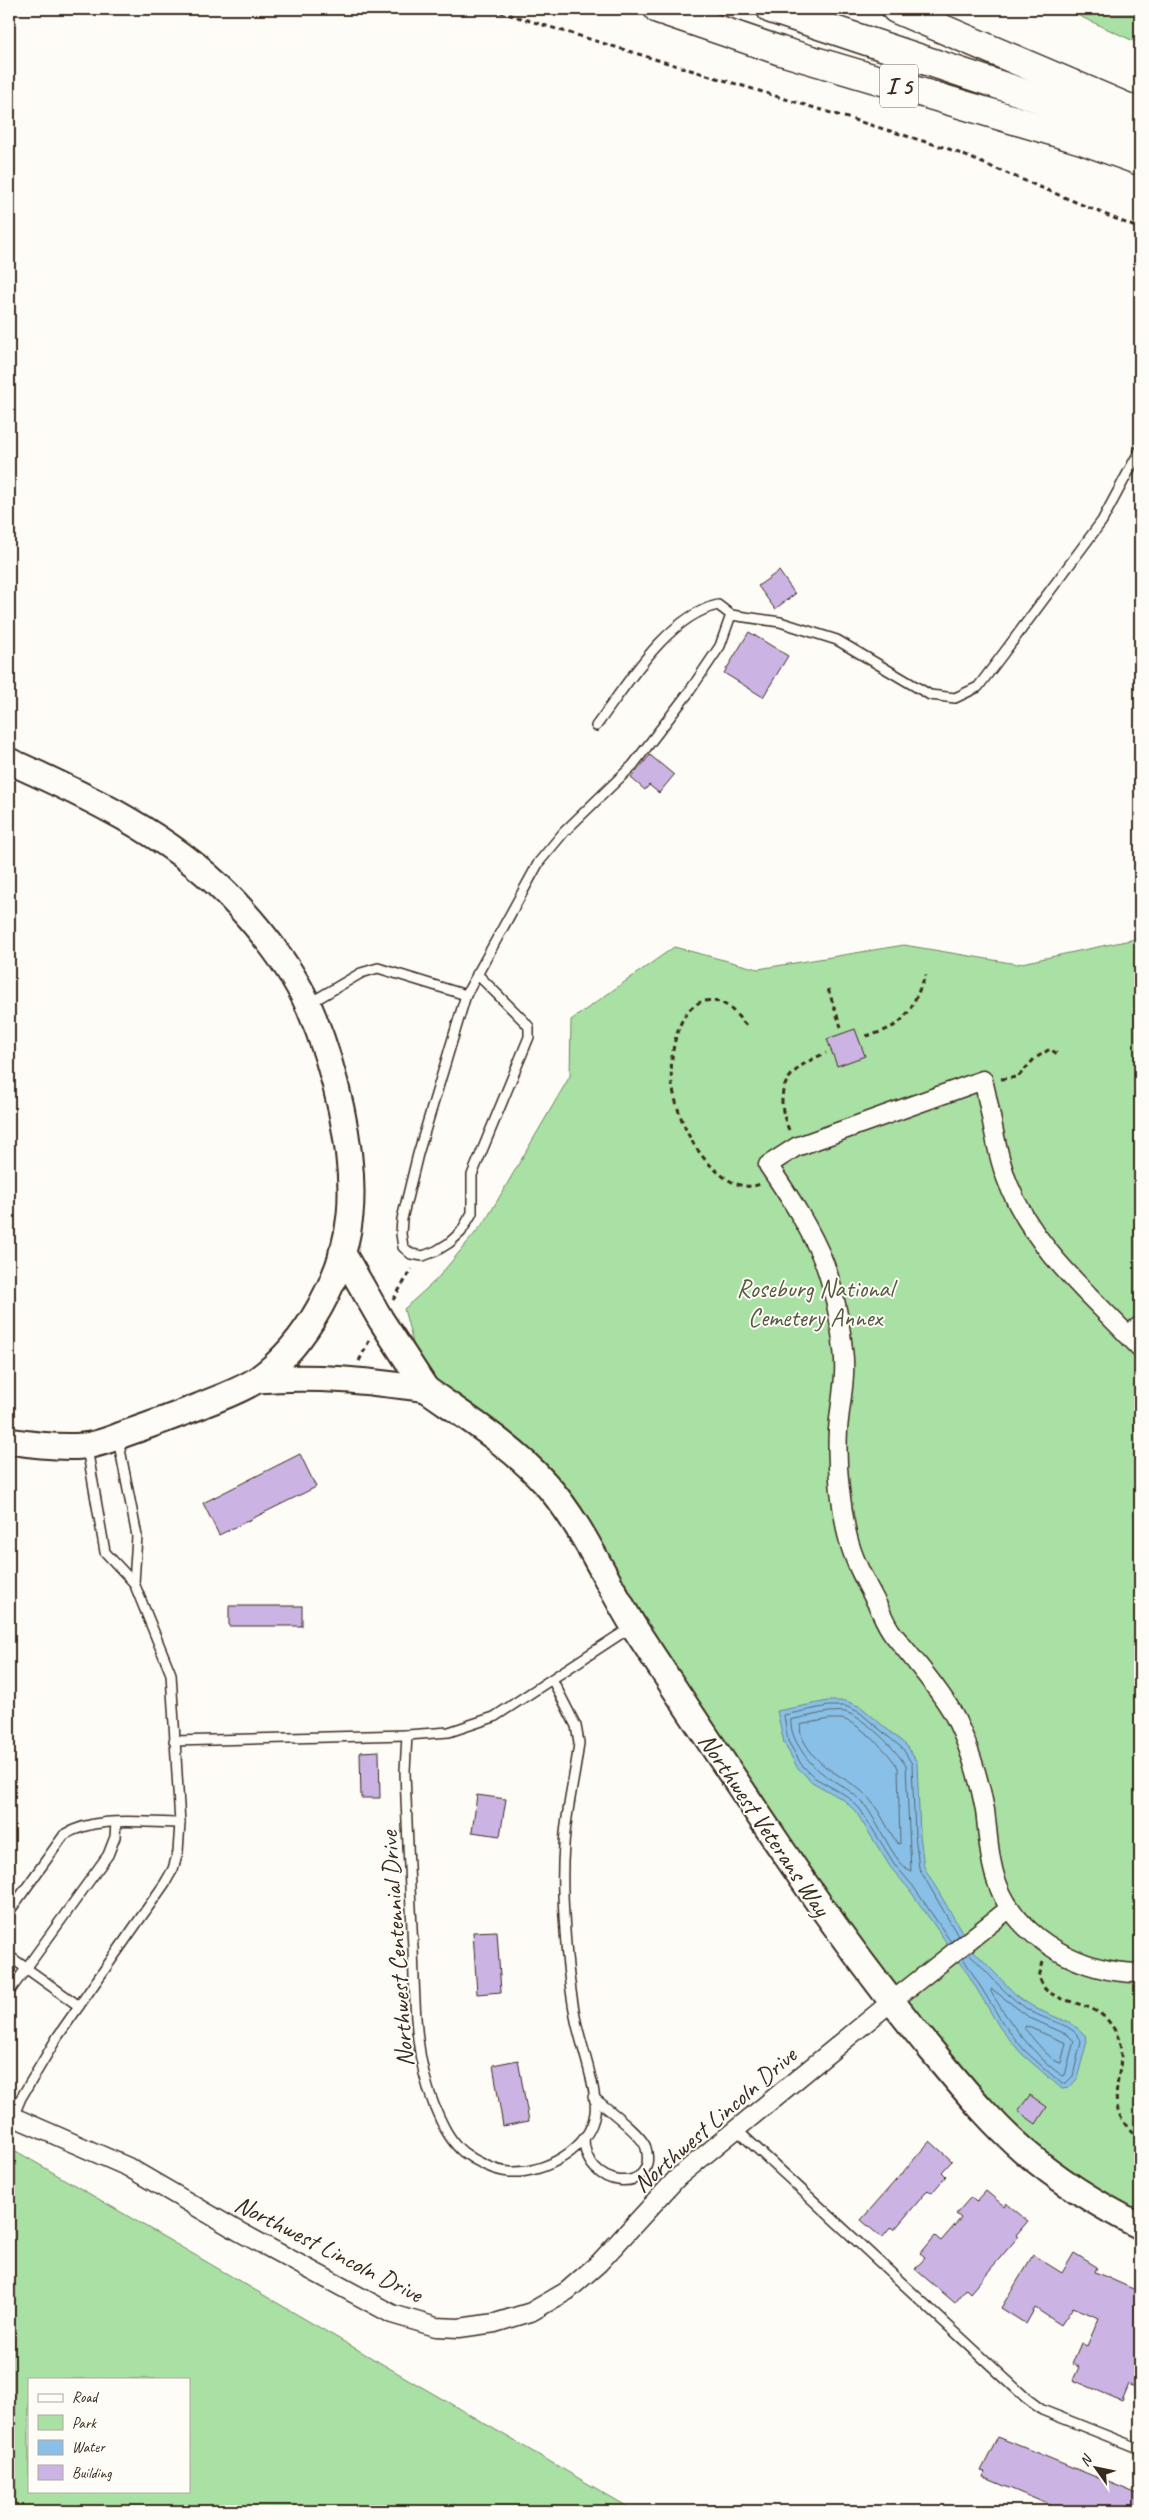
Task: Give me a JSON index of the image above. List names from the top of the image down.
{
  "streets": {
    "highway": ["I 5"],
    "street": ["Northwest Veterans Way", "Northwest Lincoln Drive"],
    "lane": ["Northwest Centennial Drive"]
  },
  "crossings": [
    ["Northwest Veterans Way", "Northwest Lincoln Drive"]
  ],
  "parks": ["Roseburg National Cemetery Annex"],
  "legend": [
    "Road",
    "Park",
    "Water",
    "Building"
  ],
  "north": "top left"
}
